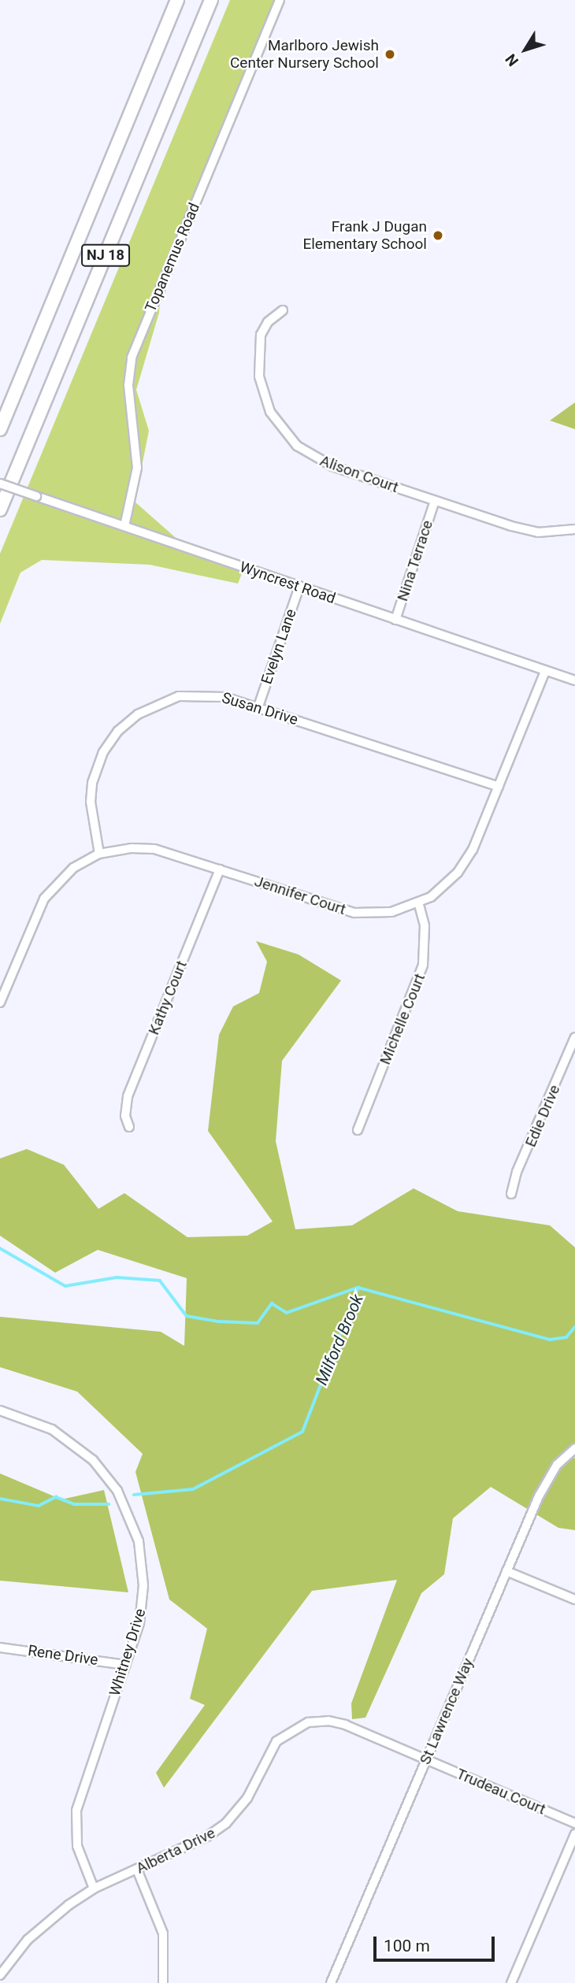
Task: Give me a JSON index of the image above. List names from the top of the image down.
{
  "streets": {
    "highway": ["NJ 18"],
    "street": [
      "Topanemus Road",
      "Alison Court",
      "Nina Terrace",
      "Wyncrest Road",
      "Evelyn Lane",
      "Susan Drive",
      "Jennifer Court",
      "Kathy Court",
      "Michelle Court",
      "Edie Drive",
      "Whitney Drive",
      "Rene Drive",
      "St Lawrence Way",
      "Trudeau Court",
      "Alberta Drive"
    ]
  },
  "crossings": [
    ["Topanemus Road", "Wyncrest Road"],
    ["Alison Court", "Nina Terrace"],
    ["Nina Terrace", "Wyncrest Road"],
    ["Wyncrest Road", "Evelyn Lane"],
    ["Wyncrest Road", "Jennifer Court"],
    ["Evelyn Lane", "Susan Drive"],
    ["Susan Drive", "Jennifer Court"],
    ["Jennifer Court", "Kathy Court"],
    ["Jennifer Court", "Michelle Court"],
    ["Whitney Drive", "Rene Drive"],
    ["Whitney Drive", "Alberta Drive"],
    ["St Lawrence Way", "Trudeau Court"],
    ["St Lawrence Way", "Alberta Drive"],
    ["Trudeau Court", "Alberta Drive"]
  ],
  "water": ["Milford Brook"],
  "places": ["Marlboro Jewish Center Nursery School", "Frank J Dugan Elementary School"],
  "scale_bar": "100 m",
  "north": "bottom left"
}
